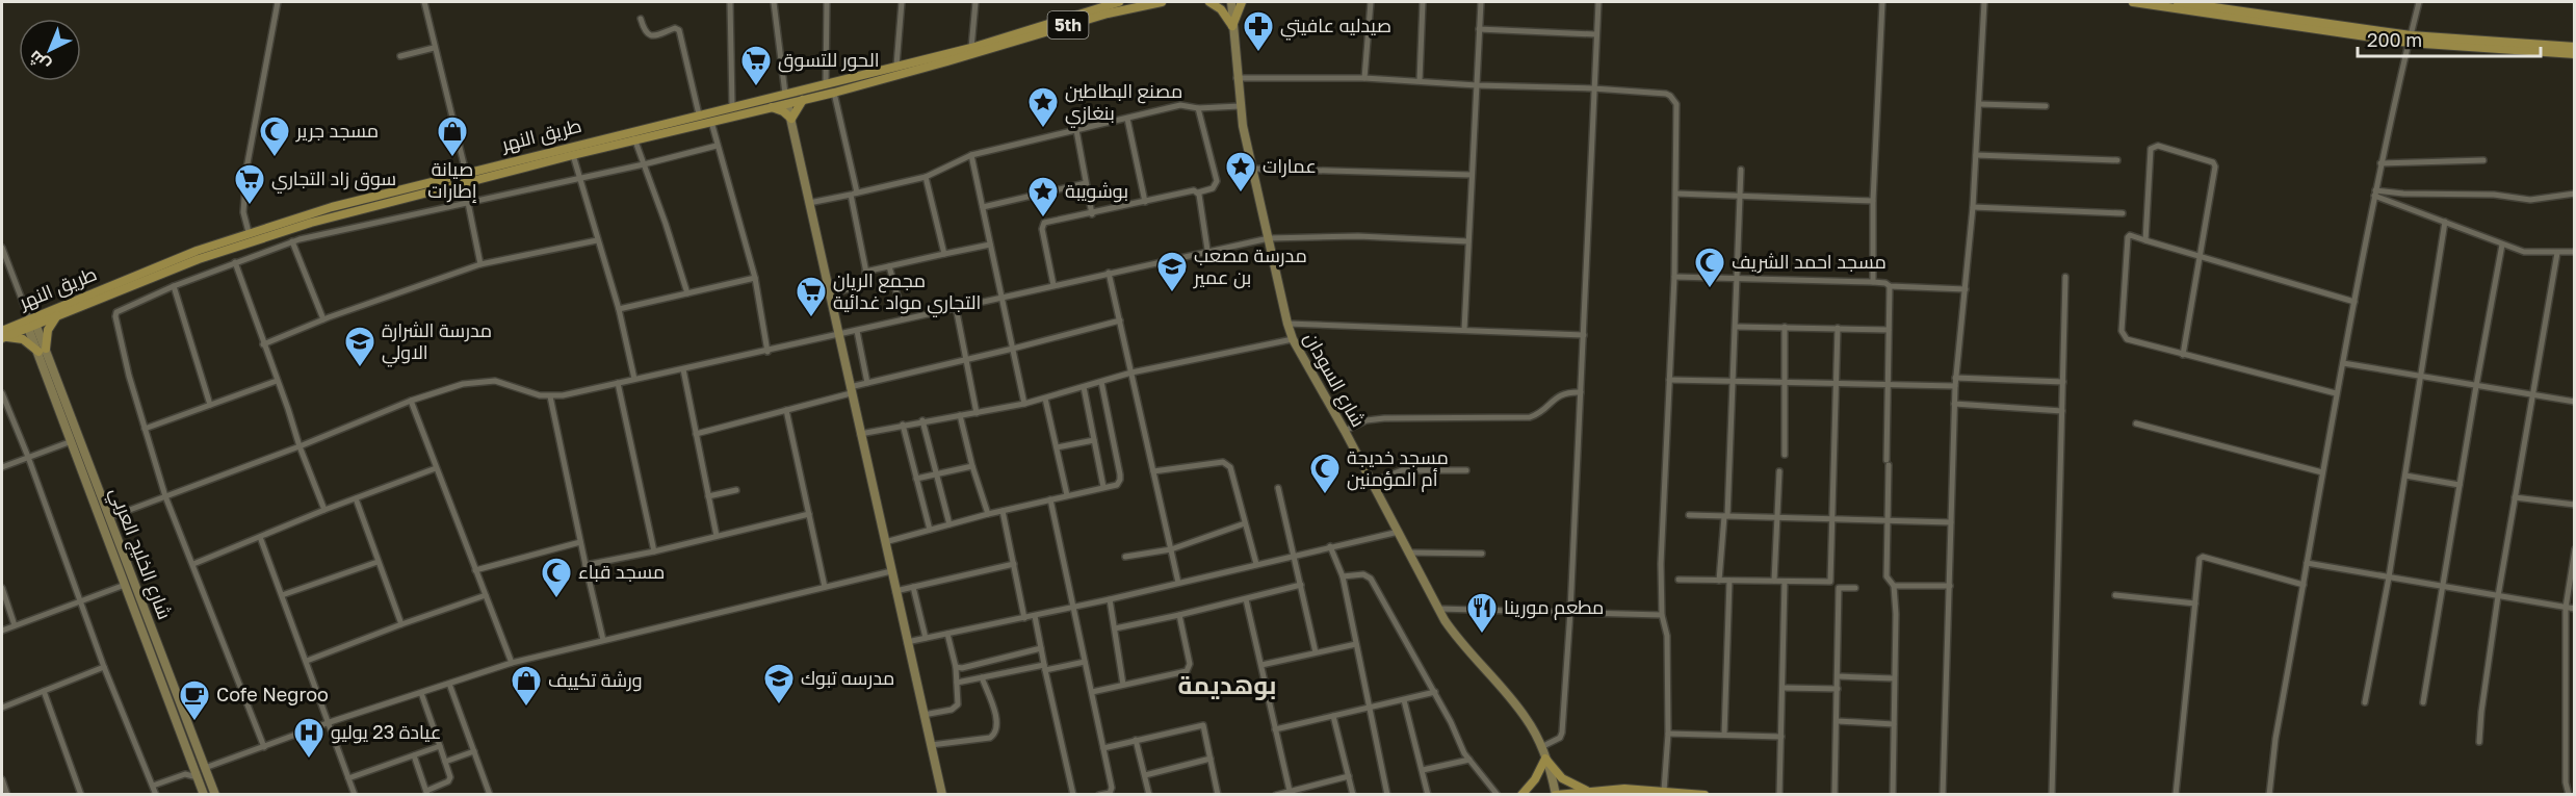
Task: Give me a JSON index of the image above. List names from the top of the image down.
{
  "streets": {
    "main road": [
      "5th",
      "طريق النهر",
      "شارع السودان",
      "شارع الخليج العربي"
    ]
  },
  "crossings": [
    ["5th", "طريق النهر"],
    ["طريق النهر", "شارع الخليج العربي"]
  ],
  "districts": ["بوهديمة"],
  "places": {
    "pharmacy": ["صيدليه عافيتي"],
    "supermarket": ["الحور للتسوق", "سوق زاد التجاري", "مجمع الريان التجاري مواد غدائية"],
    "place": ["مصنع البطاطين بنغازي", "عمارات", "بوشويبة"],
    "mosque": [
      "مسجد جرير",
      "مسجد احمد الشريف",
      "مسجد خديجة أم المؤمنين",
      "مسجد قباء"
    ],
    "shop": ["صيانة إطارات", "ورشة تكييف"],
    "school or university": ["مدرسة مصعب بن عمير", "مدرسة الشرارة الاولي", "مدرسه تبوك"],
    "restaurant": ["مطعم مورينا"],
    "cafe": ["Cofe Negroo"],
    "hospital": ["عيادة 23 يوليو"]
  },
  "scale_bar": "200 m",
  "north": "bottom left"
}
